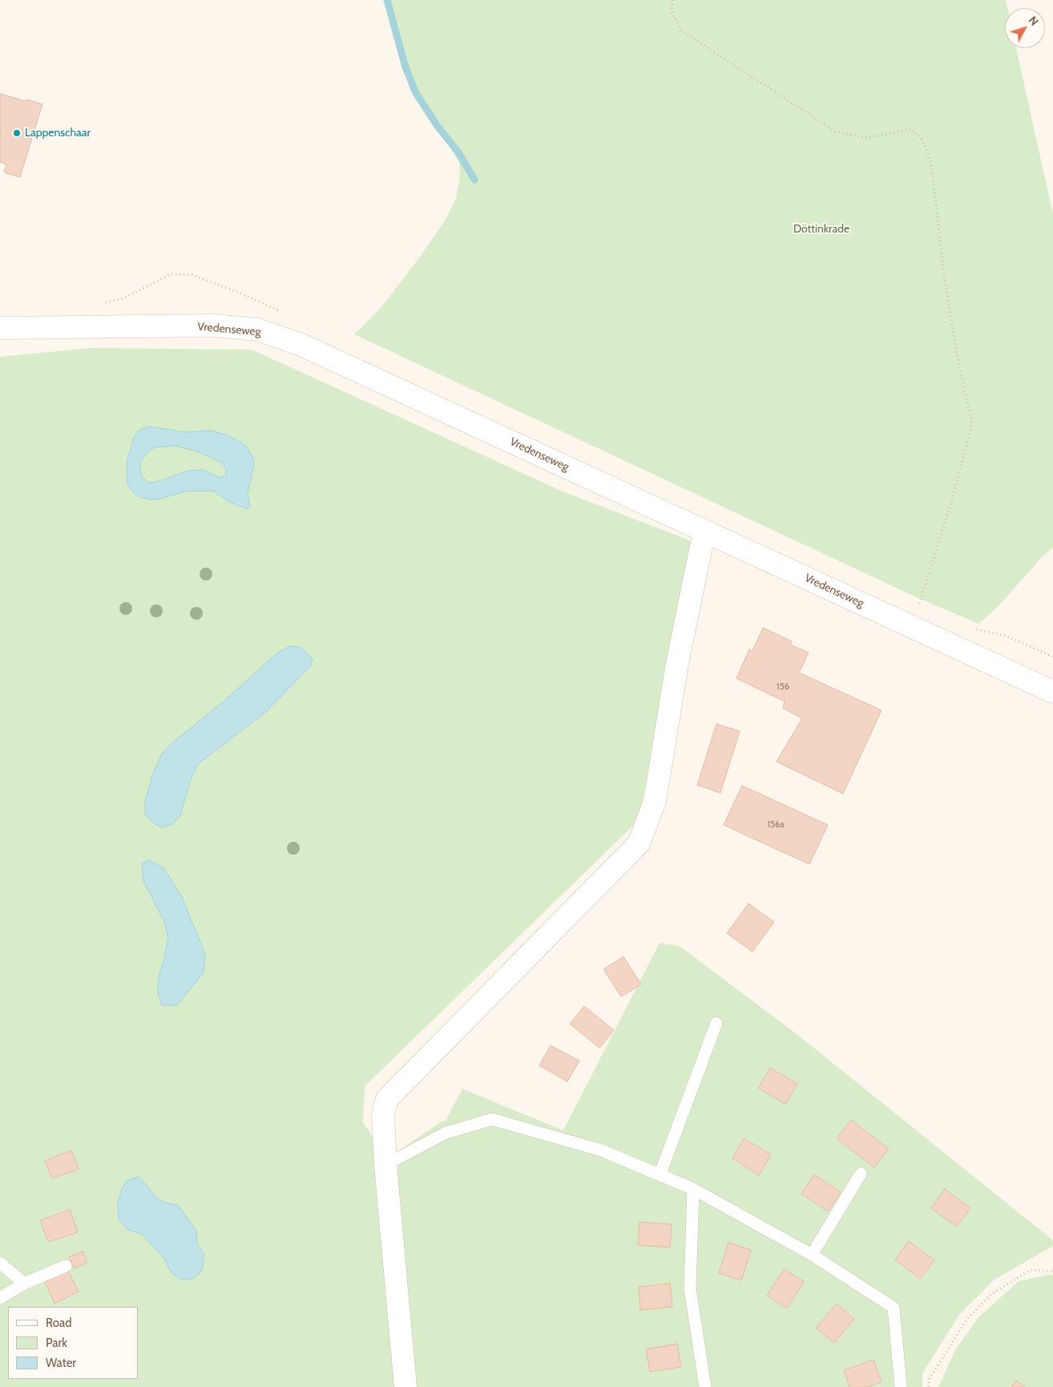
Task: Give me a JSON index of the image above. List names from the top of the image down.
{
  "streets": {
    "main road": ["Vredenseweg"]
  },
  "parks": ["Döttinkrade"],
  "places": ["Lappenschaar"],
  "house_numbers": ["156", "156a"],
  "legend": ["Road", "Park", "Water"],
  "north": "top right"
}
